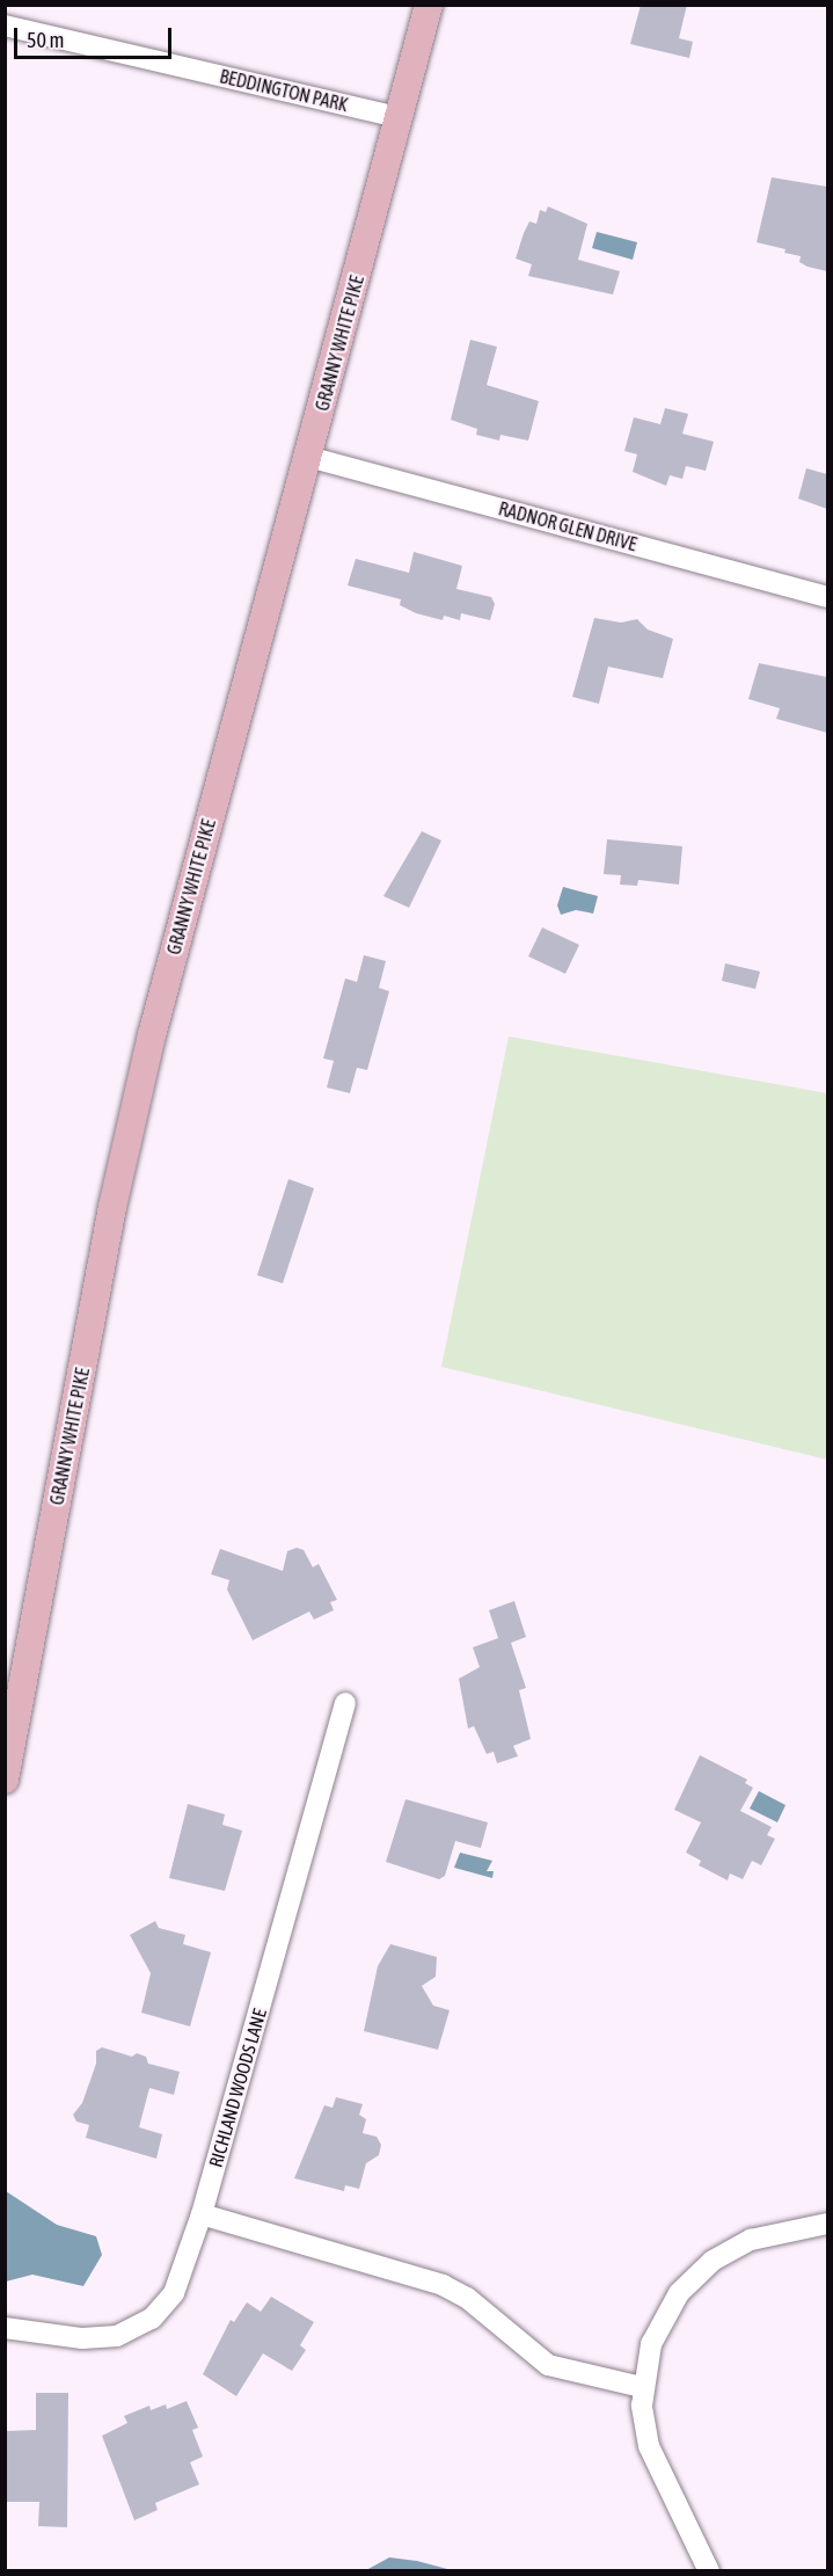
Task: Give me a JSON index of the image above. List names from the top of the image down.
{
  "streets": {
    "main road": ["GRANNY WHITE PIKE"],
    "street": ["BEDDINGTON PARK", "RADNOR GLEN DRIVE", "RICHLAND WOODS LANE"]
  },
  "crossings": [
    ["BEDDINGTON PARK", "GRANNY WHITE PIKE"],
    ["GRANNY WHITE PIKE", "RADNOR GLEN DRIVE"]
  ],
  "scale_bar": "50 m"
}
